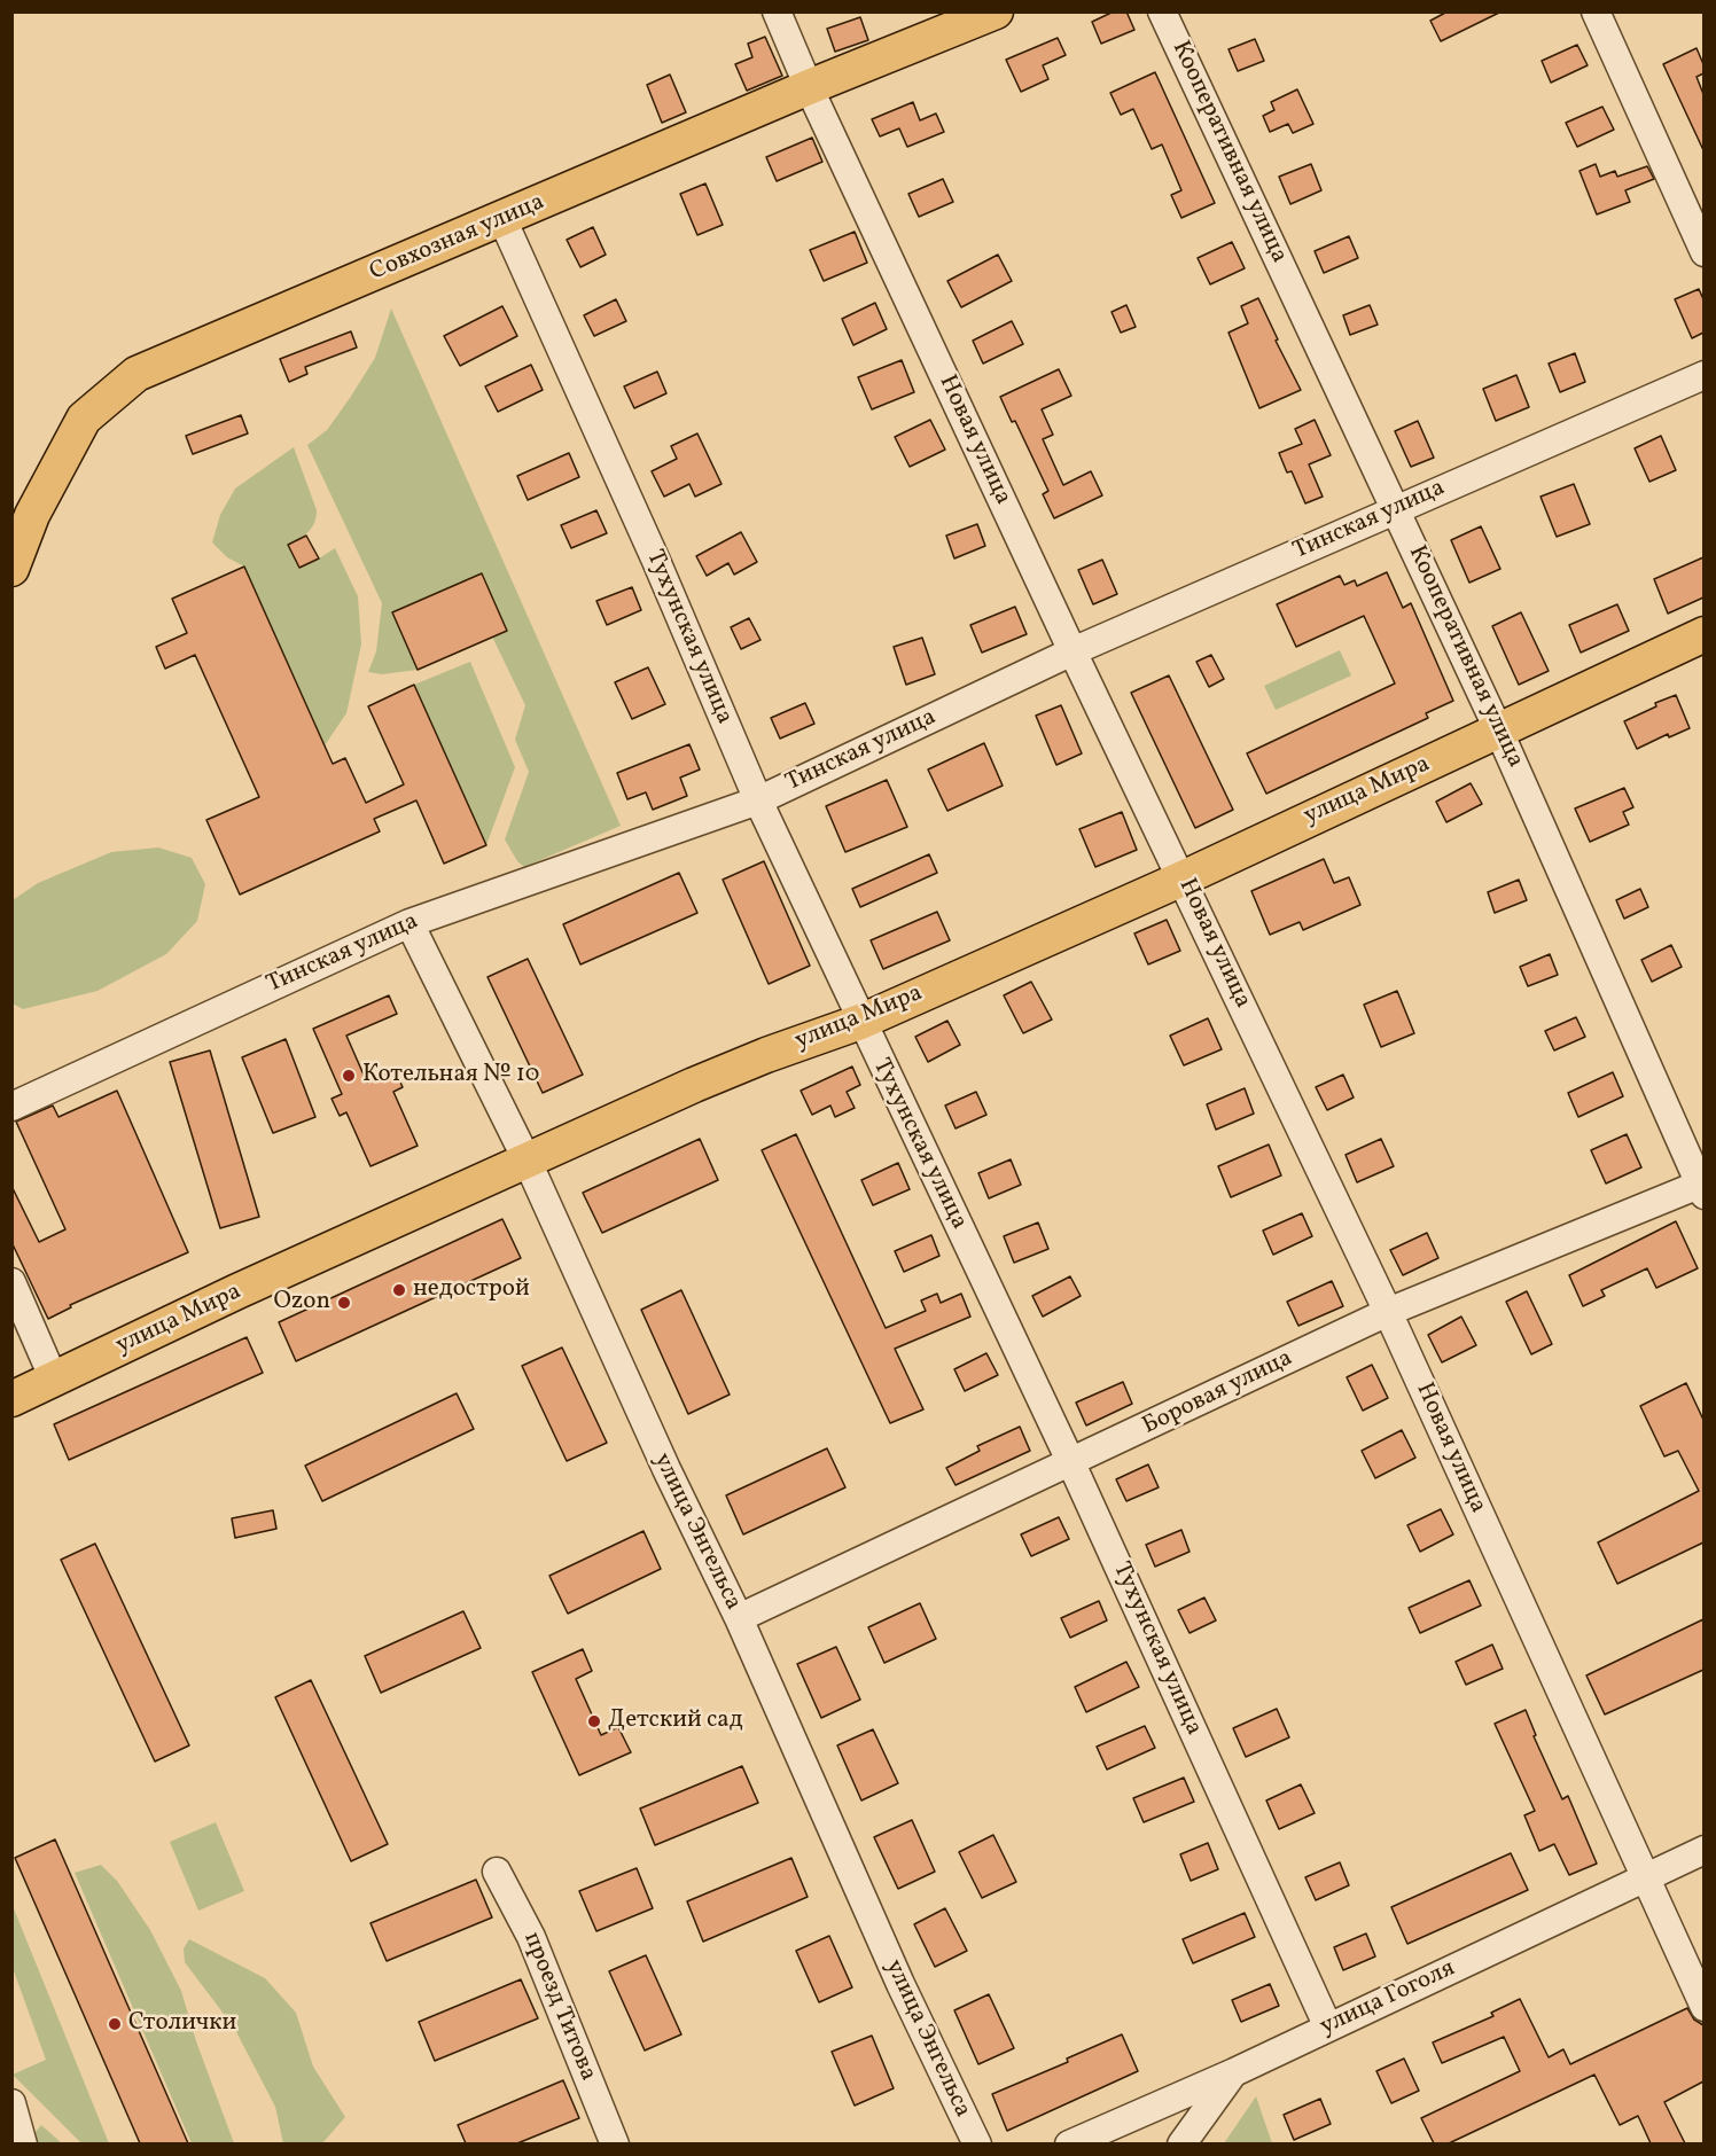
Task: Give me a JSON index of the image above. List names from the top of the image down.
{
  "streets": {
    "main road": ["Совхозная улица", "улица Мира"],
    "street": [
      "Кооперативная улица",
      "Новая улица",
      "Тинская улица",
      "Тухунская улица",
      "Боровая улица",
      "улица Энгельса",
      "улица Гоголя",
      "проезд Титова"
    ]
  },
  "crossings": [
    ["Кооперативная улица", "Тинская улица"],
    ["Кооперативная улица", "улица Мира"],
    ["Кооперативная улица", "Боровая улица"],
    ["Совхозная улица", "Новая улица"],
    ["Совхозная улица", "Тухунская улица"],
    ["Новая улица", "Тинская улица"],
    ["Новая улица", "улица Мира"],
    ["Новая улица", "Боровая улица"],
    ["Новая улица", "улица Гоголя"],
    ["Тинская улица", "Тухунская улица"],
    ["Тинская улица", "улица Энгельса"],
    ["Тухунская улица", "улица Мира"],
    ["Тухунская улица", "Боровая улица"],
    ["Тухунская улица", "улица Гоголя"],
    ["улица Мира", "улица Энгельса"],
    ["Боровая улица", "улица Энгельса"]
  ],
  "places": [
    "Котельная № 10",
    "недострой",
    "Ozon",
    "Детский сад",
    "Столички"
  ]
}
